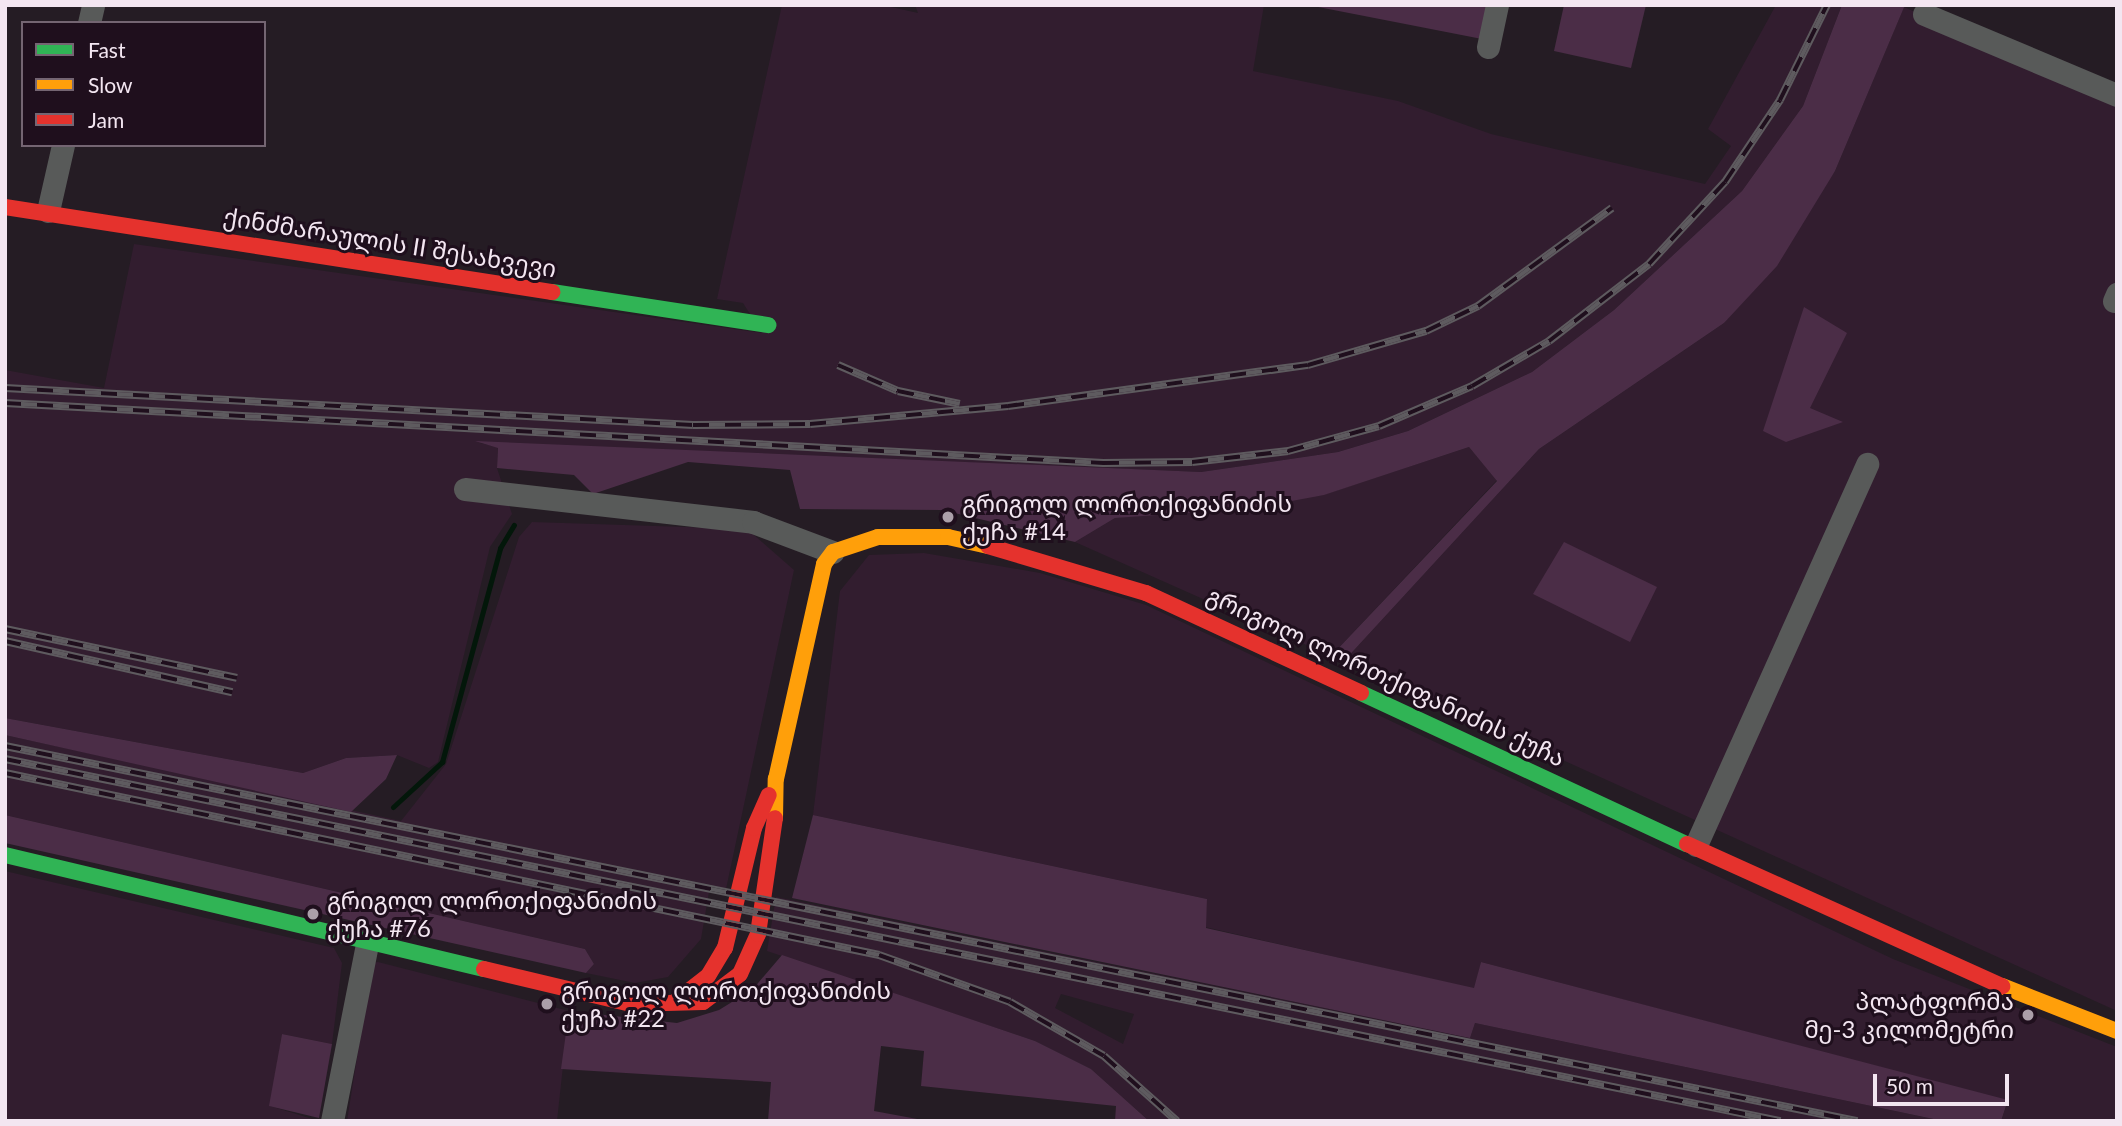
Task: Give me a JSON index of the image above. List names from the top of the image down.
{
  "streets": {
    "street": ["ქინძმარაულის II შესახვევი", "გრიგოლ ლორთქიფანიძის ქუჩა"]
  },
  "places": [
    "გრიგოლ ლორთქიფანიძის ქუჩა #14",
    "გრიგოლ ლორთქიფანიძის ქუჩა #76",
    "გრიგოლ ლორთქიფანიძის ქუჩა #22",
    "პლატფორმა მე-3 კილომეტრი"
  ],
  "legend": ["Fast", "Slow", "Jam"],
  "scale_bar": "50 m"
}
